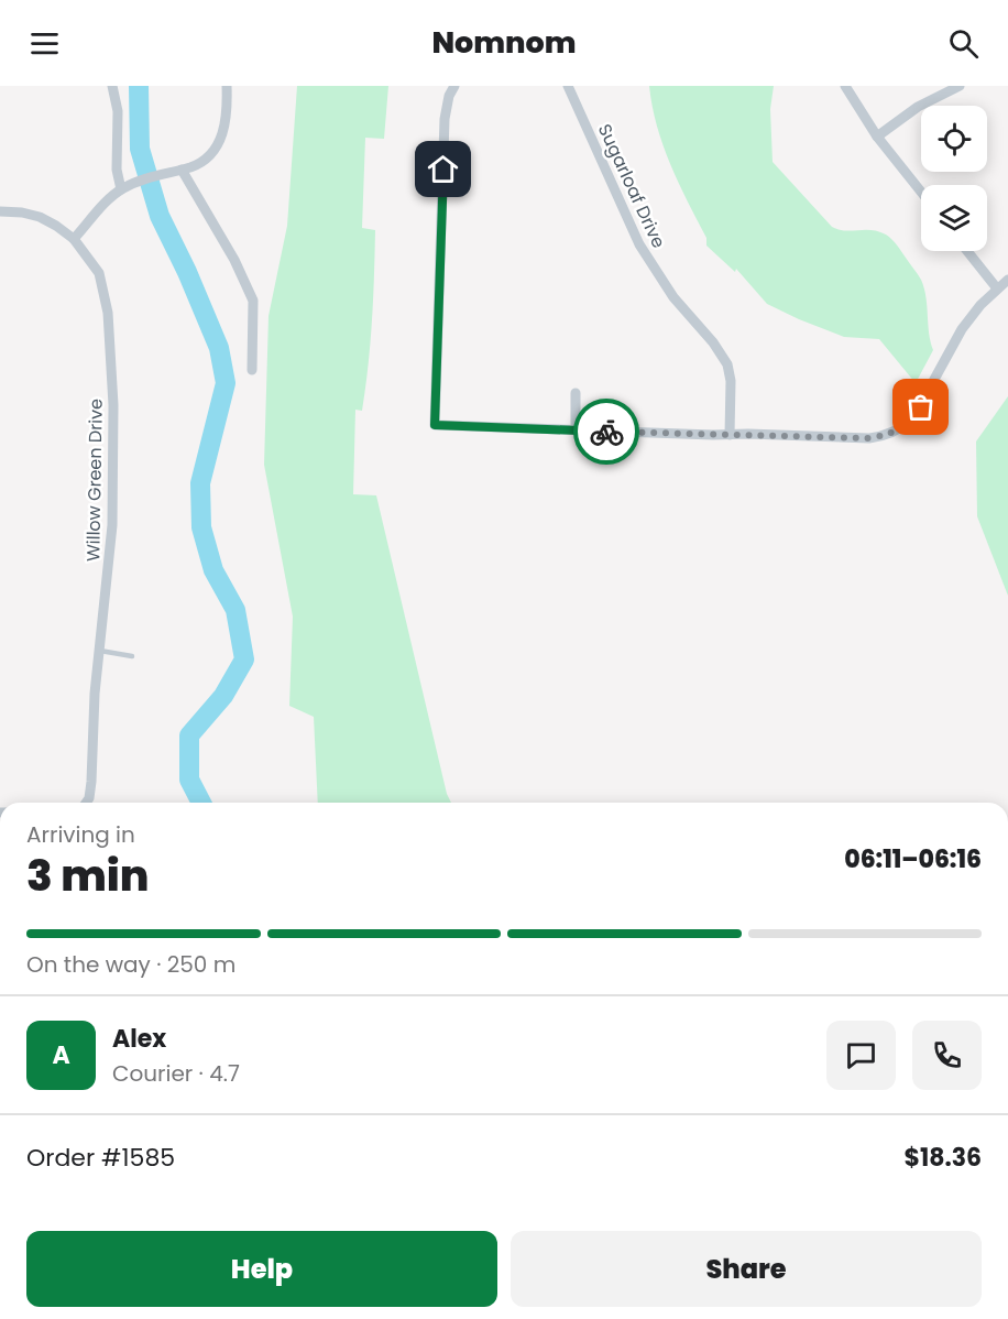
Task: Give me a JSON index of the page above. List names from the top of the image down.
{
  "streets": {
    "street": ["Sugarloaf Drive", "Willow Green Drive"]
  },
  "page": {
    "header": "Nomnom",
    "heading": ["3 min", "Arriving in", "06:11–06:16"],
    "panel": [
      "Alex",
      "Courier · 4.7",
      "Order #1585",
      "$18.36"
    ],
    "bar": "On the way · 250 m",
    "round": "A",
    "buttons": ["Help", "Share"]
  }
}
